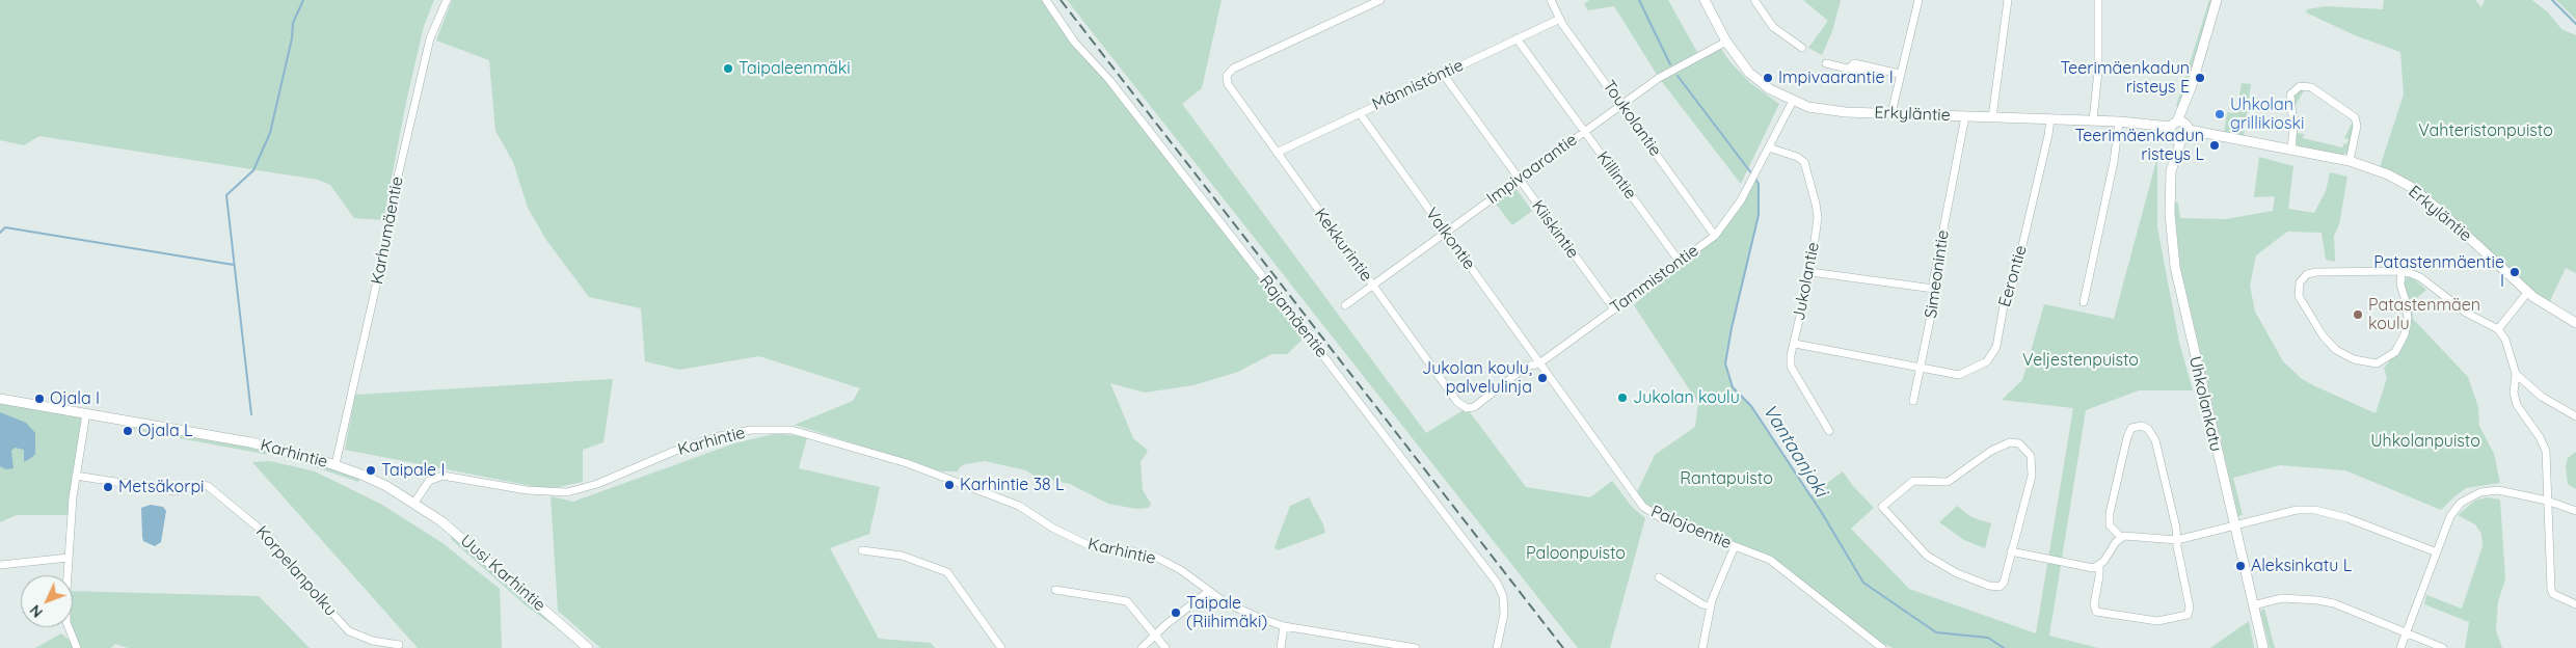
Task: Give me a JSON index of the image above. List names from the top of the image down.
{
  "streets": {
    "street": [
      "Männistöntie",
      "Erkyläntie",
      "Toukolantie",
      "Impivaarantie",
      "Killintie",
      "Kiiskintie",
      "Karhumäentie",
      "Valkontie",
      "Kekkurintie",
      "Simeonintie",
      "Eerontie",
      "Tammistontie",
      "Jukolantie",
      "Rajamäentie",
      "Uhkolankatu",
      "Karhintie",
      "Palojoentie",
      "Korpelanpolku",
      "Uusi Karhintie"
    ]
  },
  "crossings": [
    ["Männistöntie", "Toukolantie"],
    ["Männistöntie", "Killintie"],
    ["Männistöntie", "Kiiskintie"],
    ["Männistöntie", "Valkontie"],
    ["Männistöntie", "Kekkurintie"],
    ["Erkyläntie", "Impivaarantie"],
    ["Erkyläntie", "Simeonintie"],
    ["Erkyläntie", "Eerontie"],
    ["Erkyläntie", "Tammistontie"],
    ["Toukolantie", "Impivaarantie"],
    ["Toukolantie", "Tammistontie"],
    ["Impivaarantie", "Killintie"],
    ["Impivaarantie", "Kiiskintie"],
    ["Impivaarantie", "Valkontie"],
    ["Impivaarantie", "Kekkurintie"],
    ["Killintie", "Tammistontie"],
    ["Kiiskintie", "Tammistontie"],
    ["Karhumäentie", "Karhintie"],
    ["Valkontie", "Tammistontie"],
    ["Valkontie", "Palojoentie"],
    ["Kekkurintie", "Tammistontie"],
    ["Simeonintie", "Eerontie"],
    ["Eerontie", "Jukolantie"],
    ["Tammistontie", "Jukolantie"],
    ["Tammistontie", "Palojoentie"],
    ["Karhintie", "Uusi Karhintie"]
  ],
  "water": ["Vantaanjoki"],
  "parks": [
    "Vahteristonpuisto",
    "Veljestenpuisto",
    "Uhkolanpuisto",
    "Rantapuisto",
    "Paloonpuisto"
  ],
  "places": [
    "Taipaleenmäki",
    "Impivaarantie I",
    "Teerimäenkadun risteys E",
    "Uhkolan grillikioski",
    "Teerimäenkadun risteys L",
    "Patastenmäentie I",
    "Patastenmäen koulu",
    "Jukolan koulu, palvelulinja",
    "Jukolan koulu",
    "Ojala I",
    "Ojala L",
    "Taipale I",
    "Karhintie 38 L",
    "Metsäkorpi",
    "Aleksinkatu L",
    "Taipale (Riihimäki)"
  ],
  "north": "bottom left"
}
